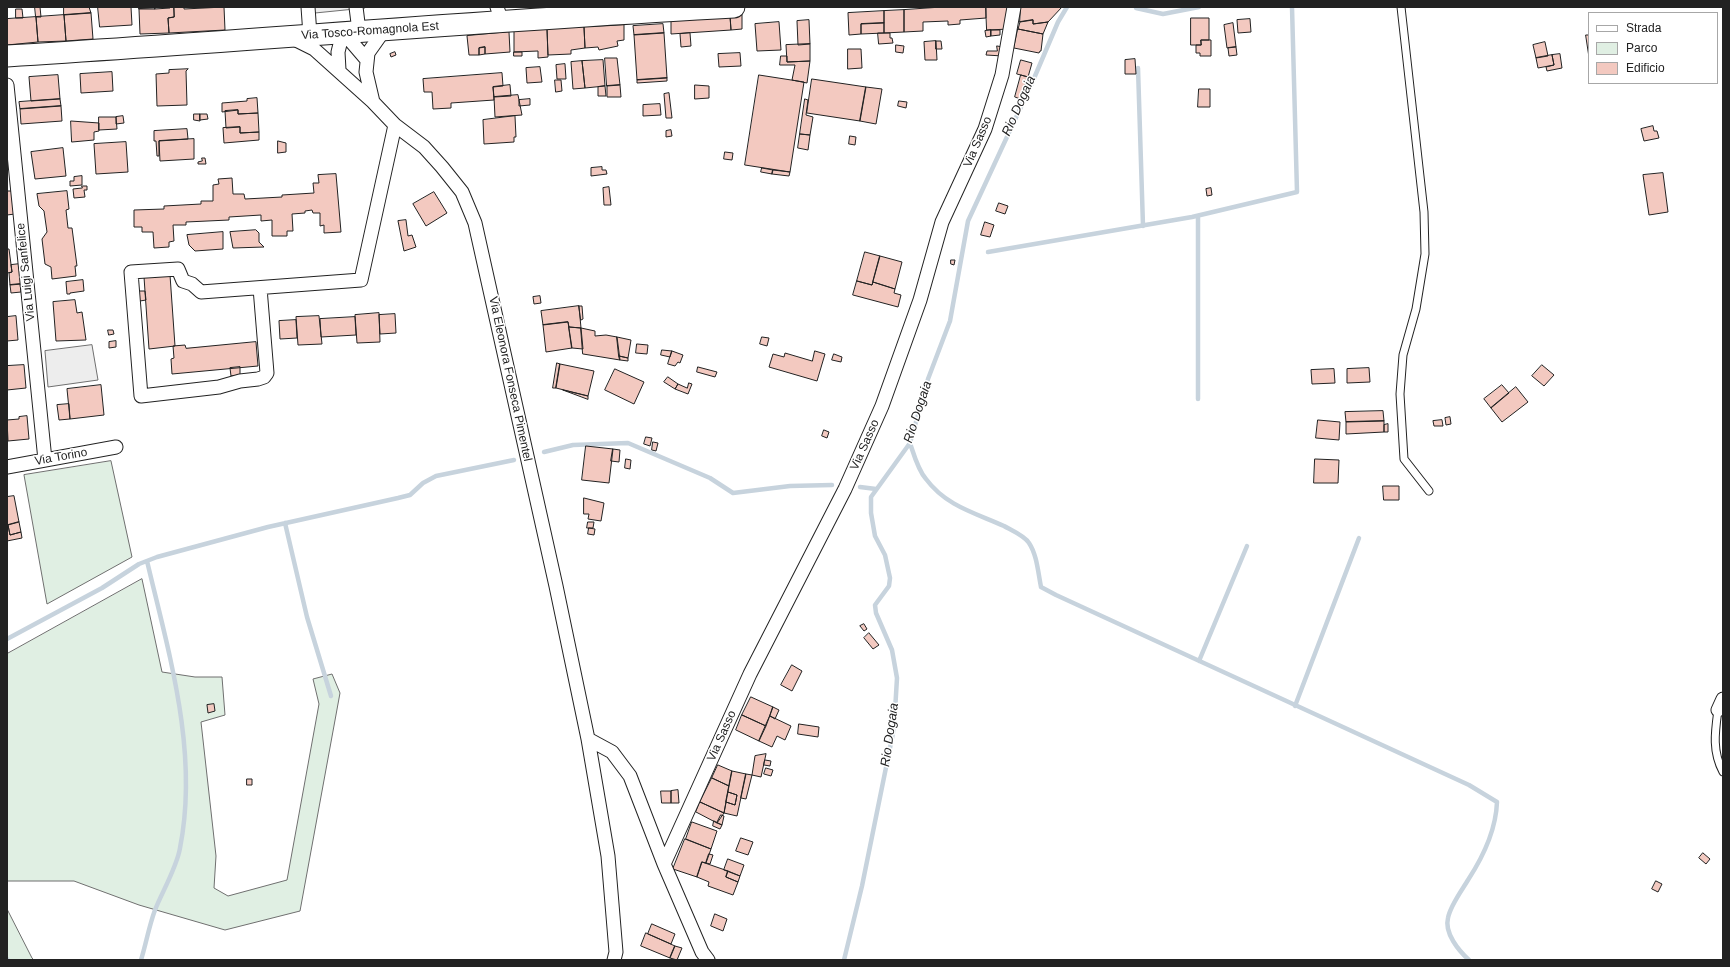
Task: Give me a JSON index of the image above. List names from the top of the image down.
{
  "streets": {
    "main road": ["Via Tosco-Romagnola Est"],
    "street": [
      "Via Sasso",
      "Via Luigi Sanfelice",
      "Via Eleonora Fonseca Pimentel",
      "Via Torino"
    ]
  },
  "crossings": [
    ["Via Tosco-Romagnola Est", "Via Eleonora Fonseca Pimentel"],
    ["Via Luigi Sanfelice", "Via Torino"]
  ],
  "water": ["Rio Dogaia"],
  "legend": ["Strada", "Parco", "Edificio"]
}
